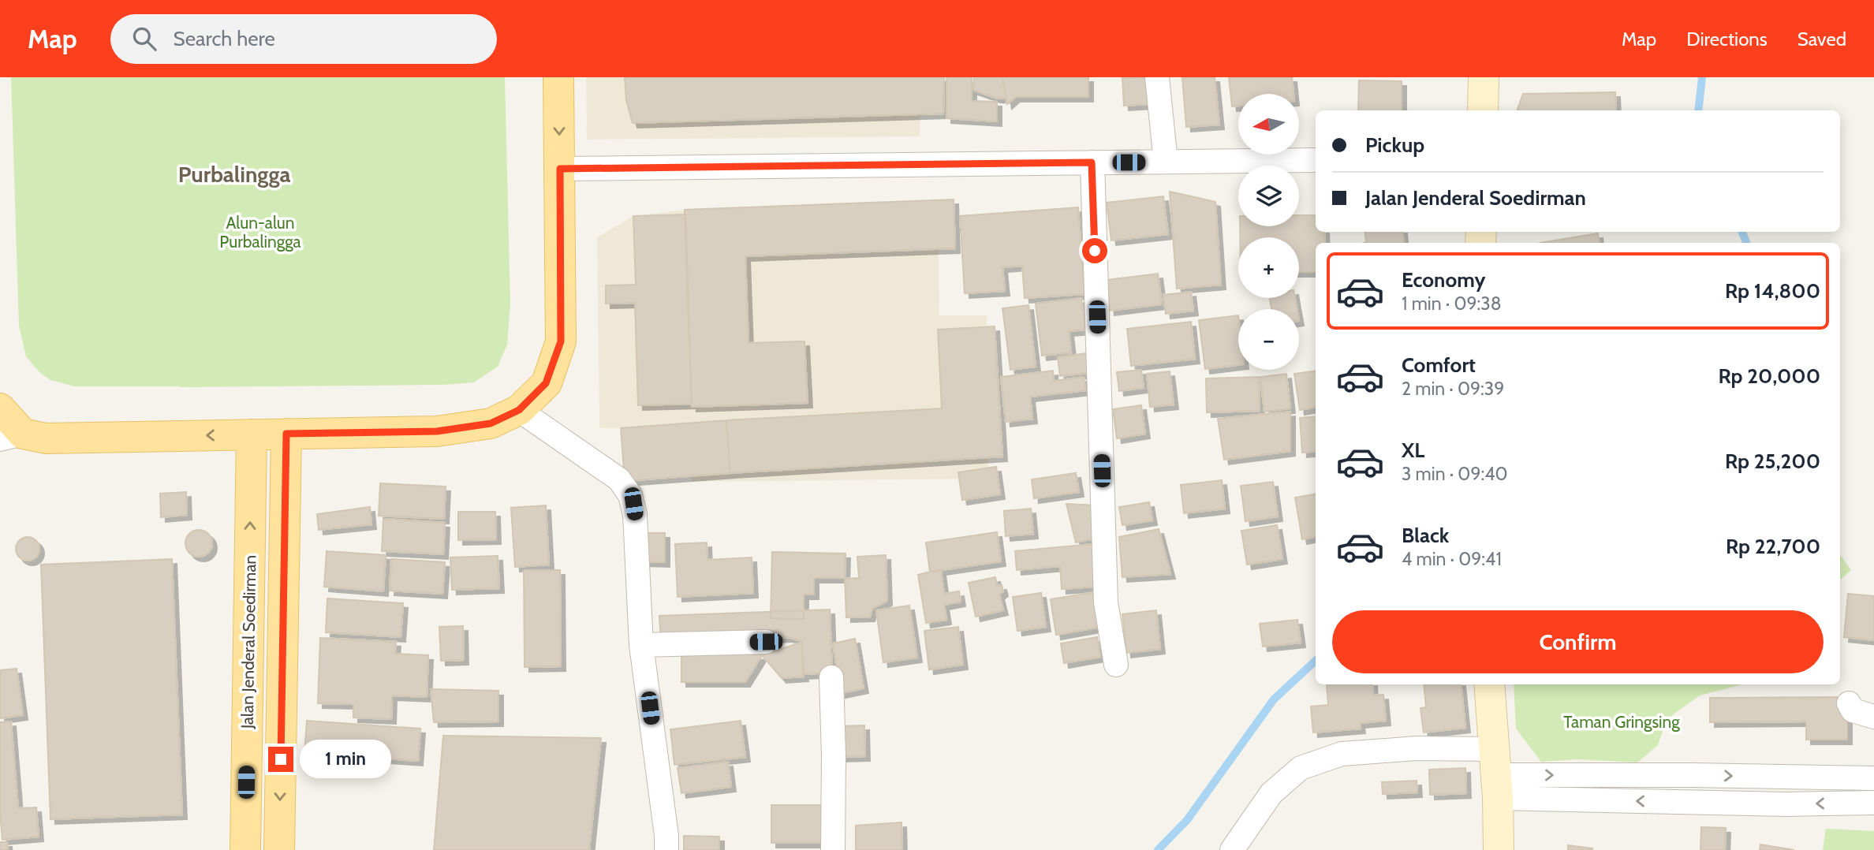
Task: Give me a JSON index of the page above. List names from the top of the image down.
{
  "streets": {
    "main road": ["Jalan Jenderal Soedirman"]
  },
  "districts": ["Purbalingga"],
  "parks": ["Alun-alun Purbalingga", "Taman Gringsing"],
  "north": "left",
  "page": {
    "header": "Map",
    "search": "Search here",
    "nav": ["Map", "Directions", "Saved"],
    "map_buttons": ["+", "−"],
    "banner": ["Pickup", "Jalan Jenderal Soedirman"],
    "list": [
      {
        "name": "Economy",
        "note": "1 min · 09:38",
        "value": "Rp 14,800"
      },
      {
        "name": "Comfort",
        "note": "2 min · 09:39",
        "value": "Rp 20,000"
      },
      {
        "name": "XL",
        "note": "3 min · 09:40",
        "value": "Rp 25,200"
      },
      {
        "name": "Black",
        "note": "4 min · 09:41",
        "value": "Rp 22,700"
      }
    ],
    "buttons": "Confirm",
    "bubble": "1 min"
  }
}
